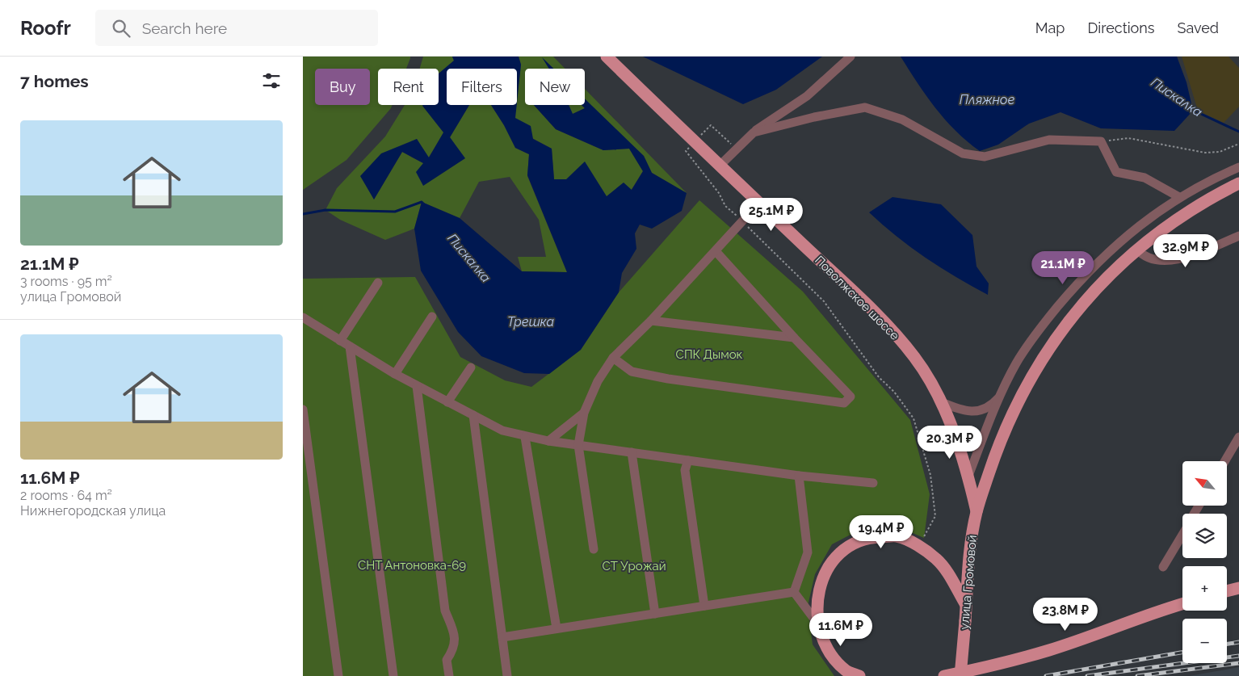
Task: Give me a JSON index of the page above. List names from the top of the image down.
{
  "streets": {
    "main road": ["Поволжское шоссе", "улица Громовой"]
  },
  "crossings": [
    ["Поволжское шоссе", "улица Громовой"]
  ],
  "water": ["Пискалка", "Пляжное", "Трешка"],
  "parks": ["СПК Дымок", "СНТ Антоновка-69", "СТ Урожай"],
  "north": "top left",
  "page": {
    "header": "Roofr",
    "search": "Search here",
    "nav": ["Map", "Directions", "Saved"],
    "heading": "7 homes",
    "chip": [
      "Buy",
      "Rent",
      "Filters",
      "New"
    ],
    "list": [
      {
        "name": "21.1M ₽",
        "note": "3 rooms · 95 m² · улица Громовой"
      },
      {
        "name": "11.6M ₽",
        "note": "2 rooms · 64 m² · Нижнегородская улица"
      }
    ],
    "price": [
      "25.1M ₽",
      "32.9M ₽",
      "21.1M ₽",
      "20.3M ₽",
      "19.4M ₽",
      "23.8M ₽",
      "11.6M ₽"
    ],
    "map_buttons": ["+", "−"]
  }
}
